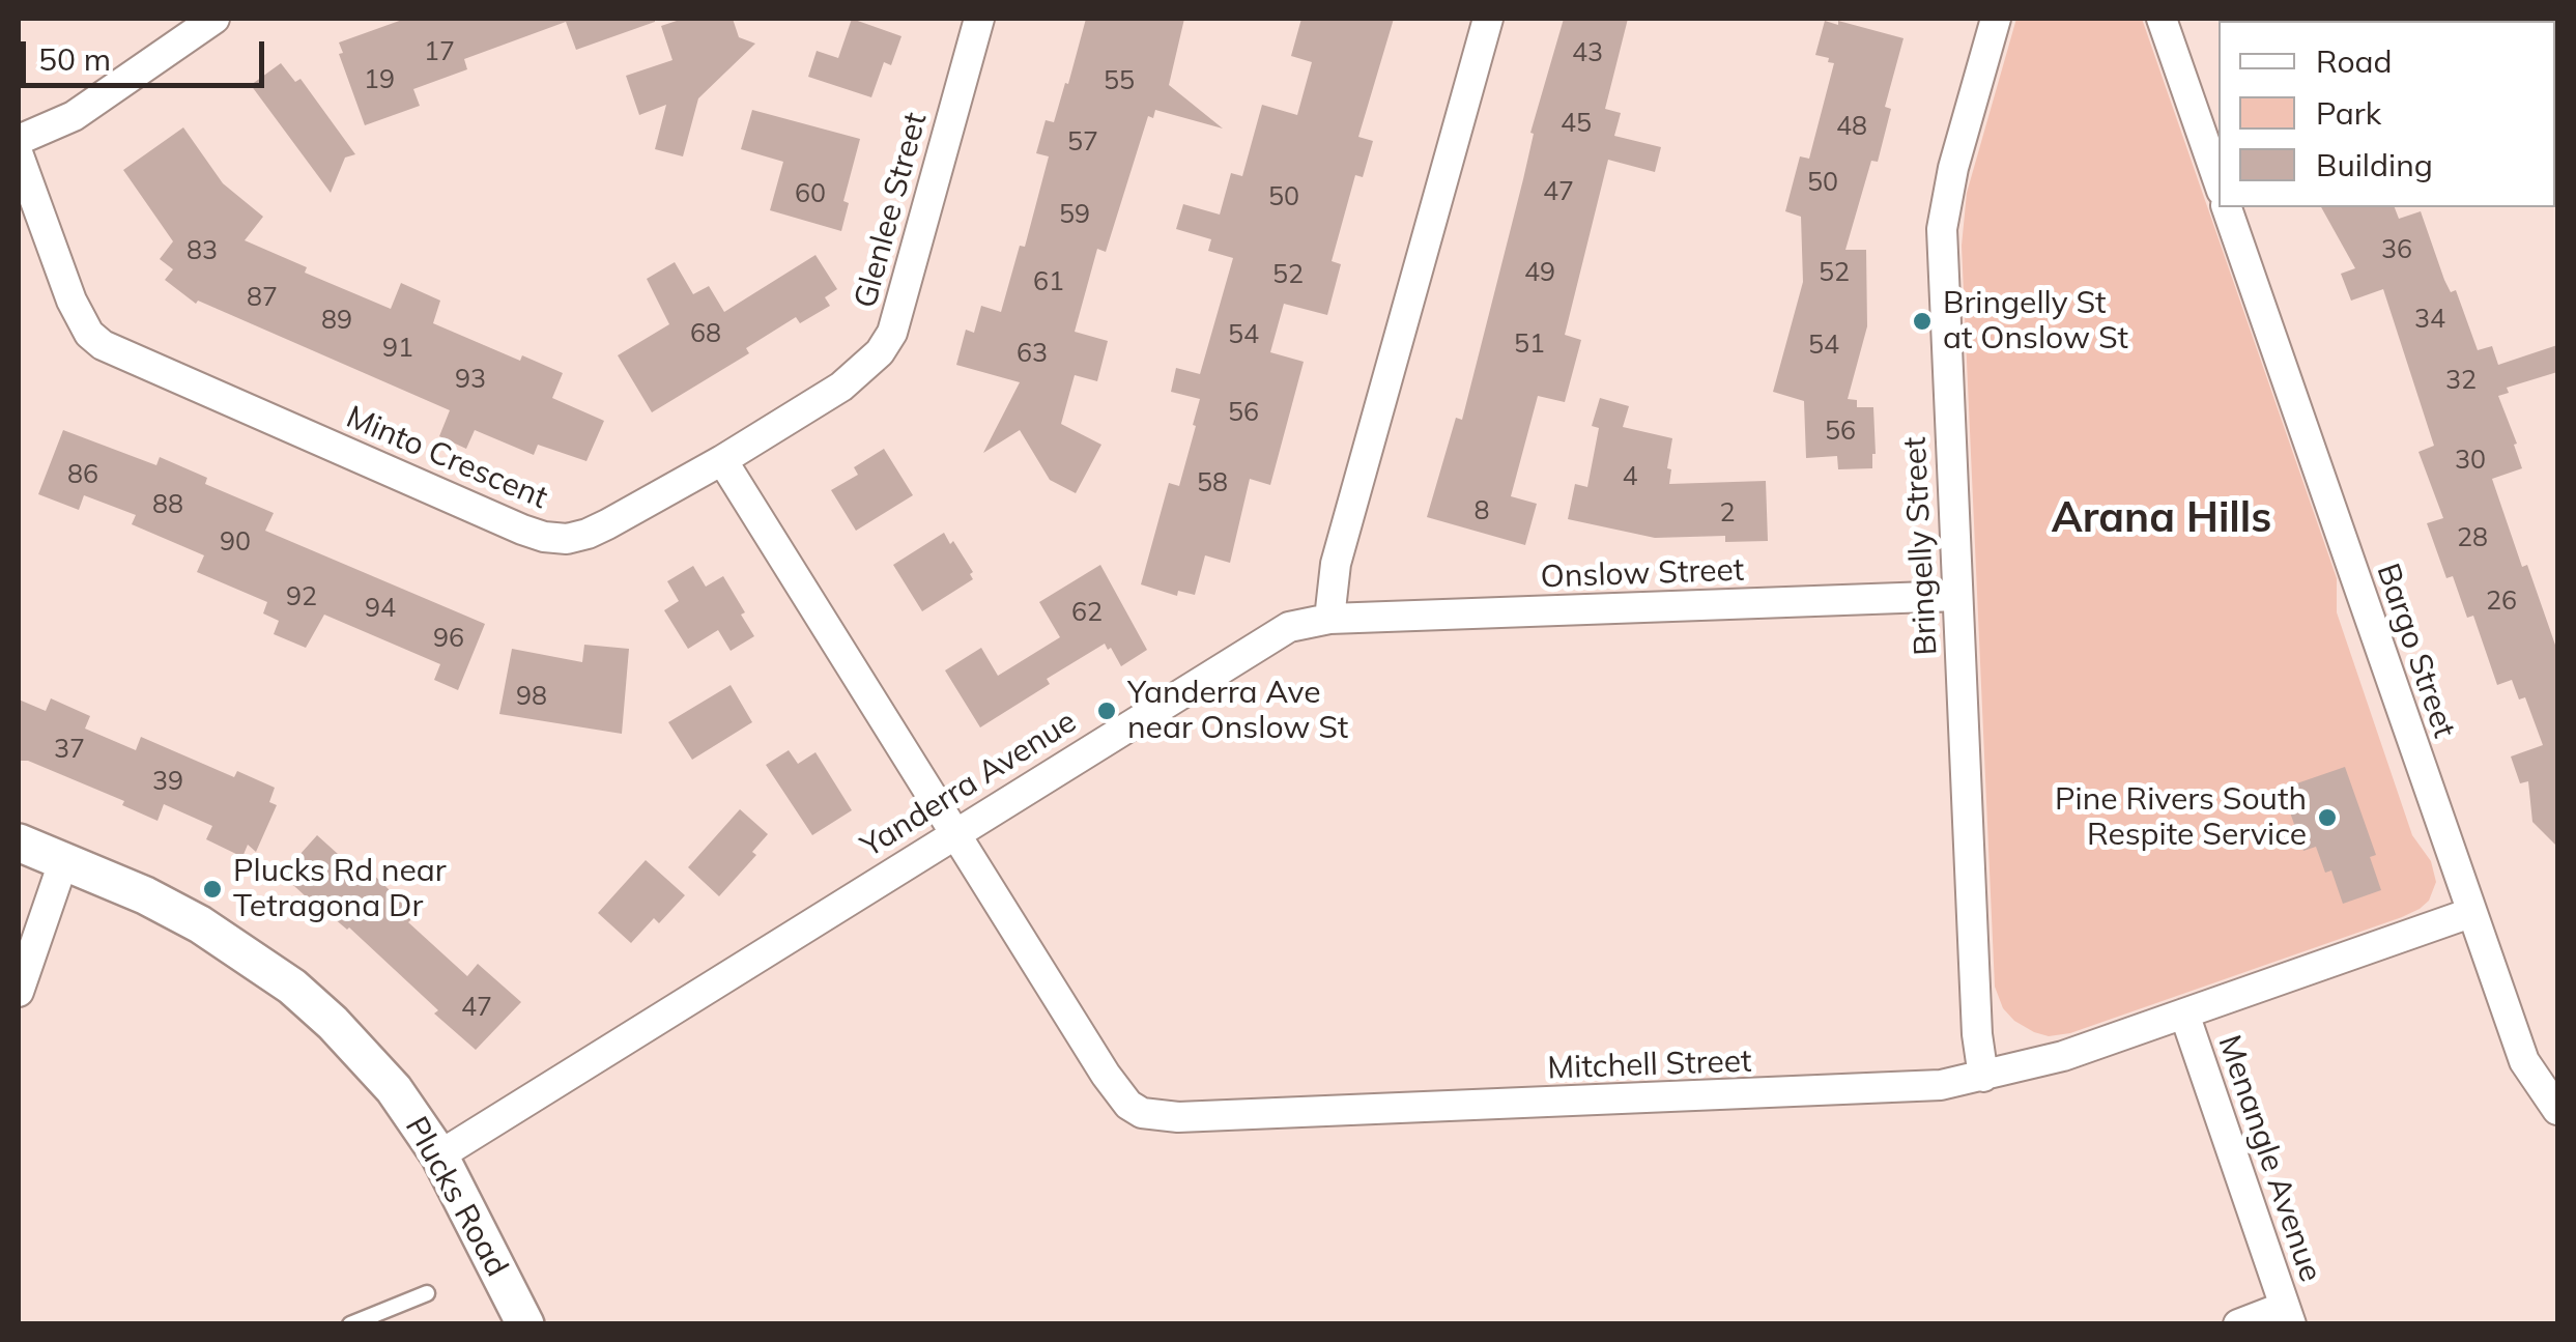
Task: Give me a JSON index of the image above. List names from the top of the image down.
{
  "streets": {
    "street": [
      "Glenlee Street",
      "Minto Crescent",
      "Bringelly Street",
      "Onslow Street",
      "Bargo Street",
      "Yanderra Avenue",
      "Mitchell Street",
      "Menangle Avenue",
      "Plucks Road"
    ]
  },
  "crossings": [
    ["Glenlee Street", "Minto Crescent"],
    ["Bringelly Street", "Onslow Street"],
    ["Bringelly Street", "Mitchell Street"],
    ["Onslow Street", "Yanderra Avenue"],
    ["Bargo Street", "Mitchell Street"],
    ["Yanderra Avenue", "Mitchell Street"],
    ["Yanderra Avenue", "Plucks Road"],
    ["Mitchell Street", "Menangle Avenue"]
  ],
  "districts": ["Arana Hills"],
  "places": [
    "Bringelly St at Onslow St",
    "Yanderra Ave near Onslow St",
    "Pine Rivers South Respite Service",
    "Plucks Rd near Tetragona Dr"
  ],
  "house_numbers": [
    "17",
    "43",
    "19",
    "55",
    "45",
    "48",
    "57",
    "50",
    "47",
    "60",
    "50",
    "59",
    "36",
    "83",
    "49",
    "52",
    "52",
    "61",
    "87",
    "34",
    "89",
    "68",
    "54",
    "51",
    "54",
    "91",
    "63",
    "93",
    "32",
    "56",
    "56",
    "30",
    "86",
    "4",
    "58",
    "88",
    "8",
    "2",
    "28",
    "90",
    "92",
    "26",
    "94",
    "62",
    "96",
    "98",
    "37",
    "39",
    "47"
  ],
  "legend": ["Road", "Park", "Building"],
  "scale_bar": "50 m"
}
